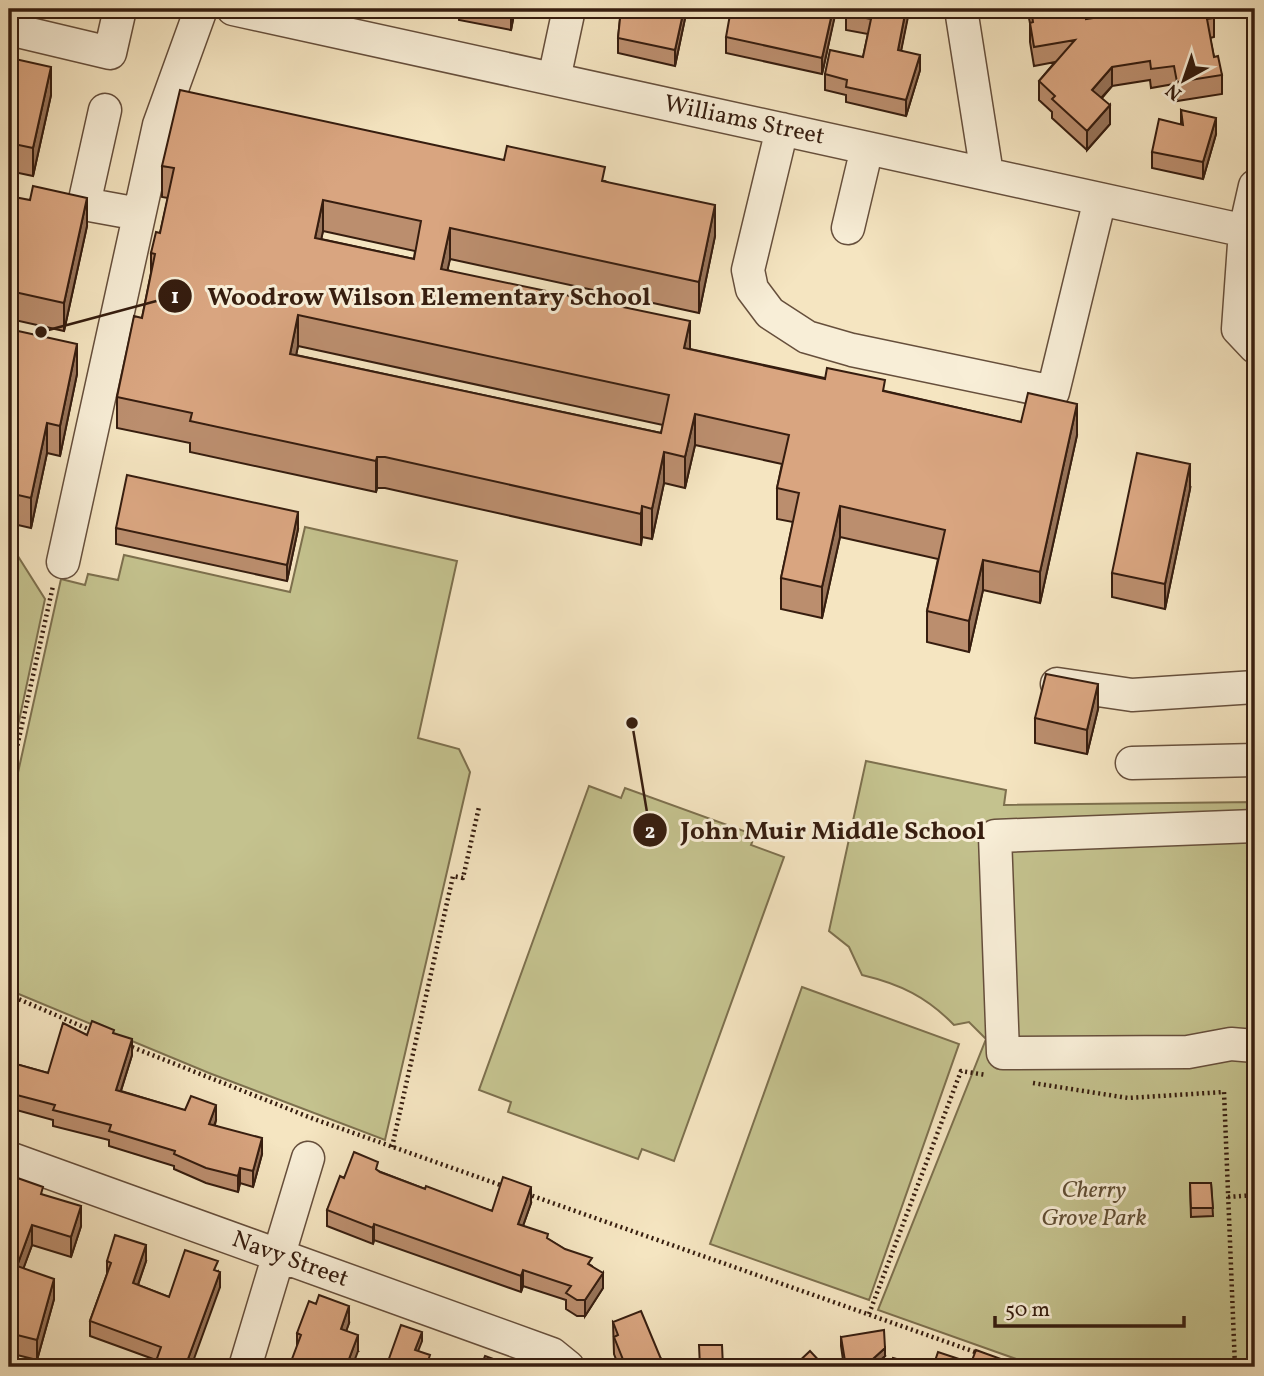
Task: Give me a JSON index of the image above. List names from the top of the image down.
{
  "streets": {
    "street": ["Williams Street", "Navy Street"]
  },
  "parks": ["Cherry Grove Park"],
  "places": ["Woodrow Wilson Elementary School", "John Muir Middle School"],
  "scale_bar": "50 m",
  "north": "bottom left"
}
